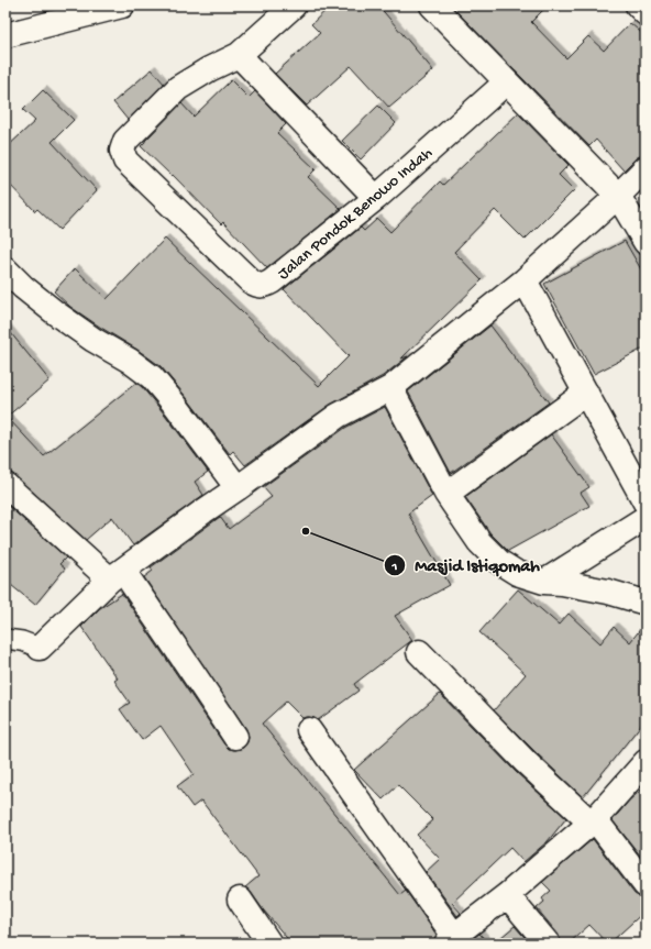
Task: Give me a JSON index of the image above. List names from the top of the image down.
{
  "streets": {
    "street": ["Jalan Pondok Benowo Indah"]
  },
  "places": ["Masjid Istiqomah"]
}
